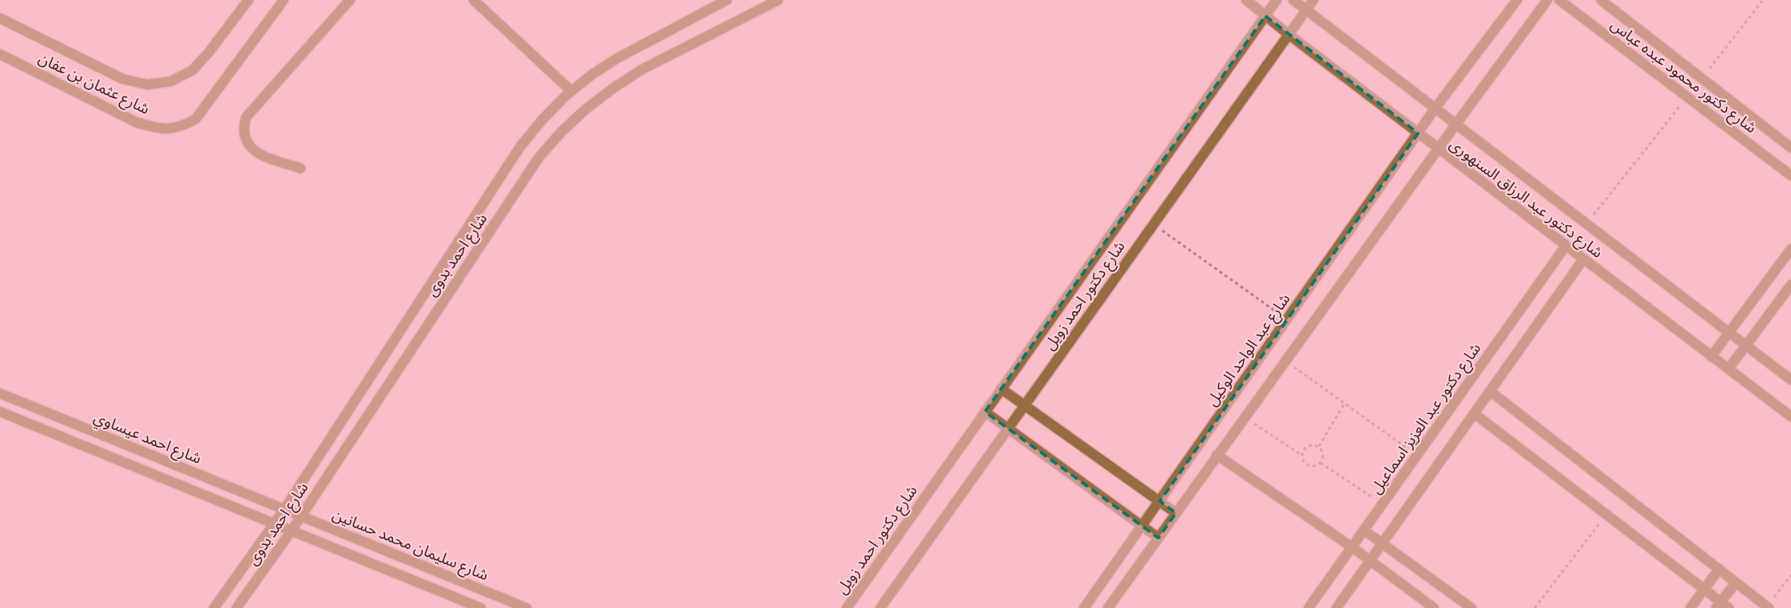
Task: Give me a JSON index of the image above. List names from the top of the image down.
{
  "streets": {
    "street": [
      "شارع دكتور محمود عبده عباس",
      "شارع عثمان بن عفان",
      "شارع دكتور عبد الرزاق السنهورى",
      "شارع احمد بدوى",
      "شارع دكتور احمد زويل",
      "شارع عبد الواحد الوكيل",
      "شارع دكتور عبد العزيز اسماعيل",
      "شارع احمد عيساوي",
      "شارع سليمان محمد حسانين"
    ]
  },
  "crossings": [
    ["شارع دكتور عبد الرزاق السنهورى", "شارع دكتور احمد زويل"],
    ["شارع دكتور عبد الرزاق السنهورى", "شارع عبد الواحد الوكيل"],
    ["شارع دكتور عبد الرزاق السنهورى", "شارع دكتور عبد العزيز اسماعيل"],
    ["شارع احمد بدوى", "شارع احمد عيساوي"],
    ["شارع احمد بدوى", "شارع سليمان محمد حسانين"],
    ["شارع احمد عيساوي", "شارع سليمان محمد حسانين"]
  ]
}
